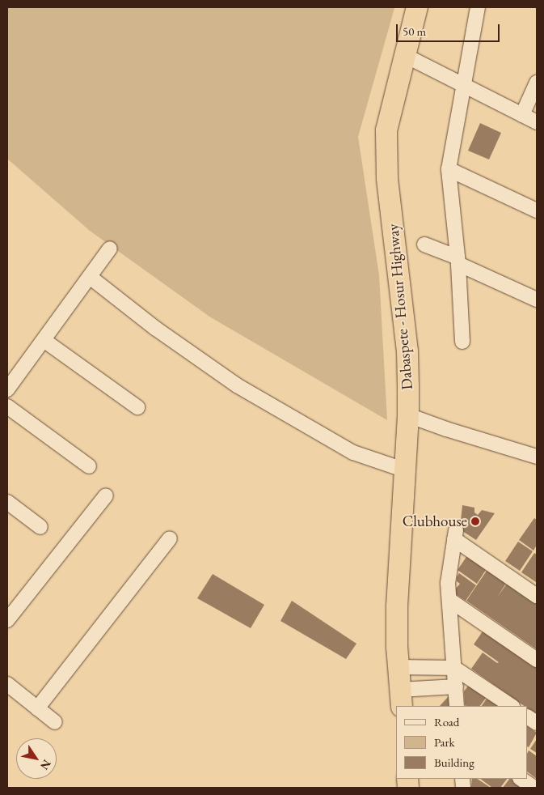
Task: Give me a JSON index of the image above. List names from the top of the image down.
{
  "streets": {
    "highway": ["Dabaspete - Hosur Highway"]
  },
  "places": ["Clubhouse"],
  "legend": ["Road", "Park", "Building"],
  "scale_bar": "50 m",
  "north": "bottom right"
}
